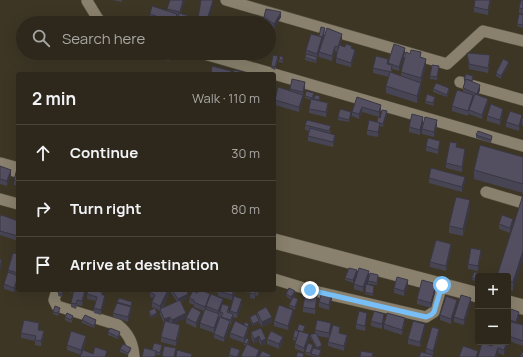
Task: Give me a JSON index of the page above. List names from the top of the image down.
{
  "page": {
    "search": "Search here",
    "heading": ["2 min", "Walk · 110 m"],
    "list": [
      ["Continue", "30 m"],
      ["Turn right", "80 m"],
      "Arrive at destination"
    ],
    "map_buttons": ["+", "−"]
  }
}
